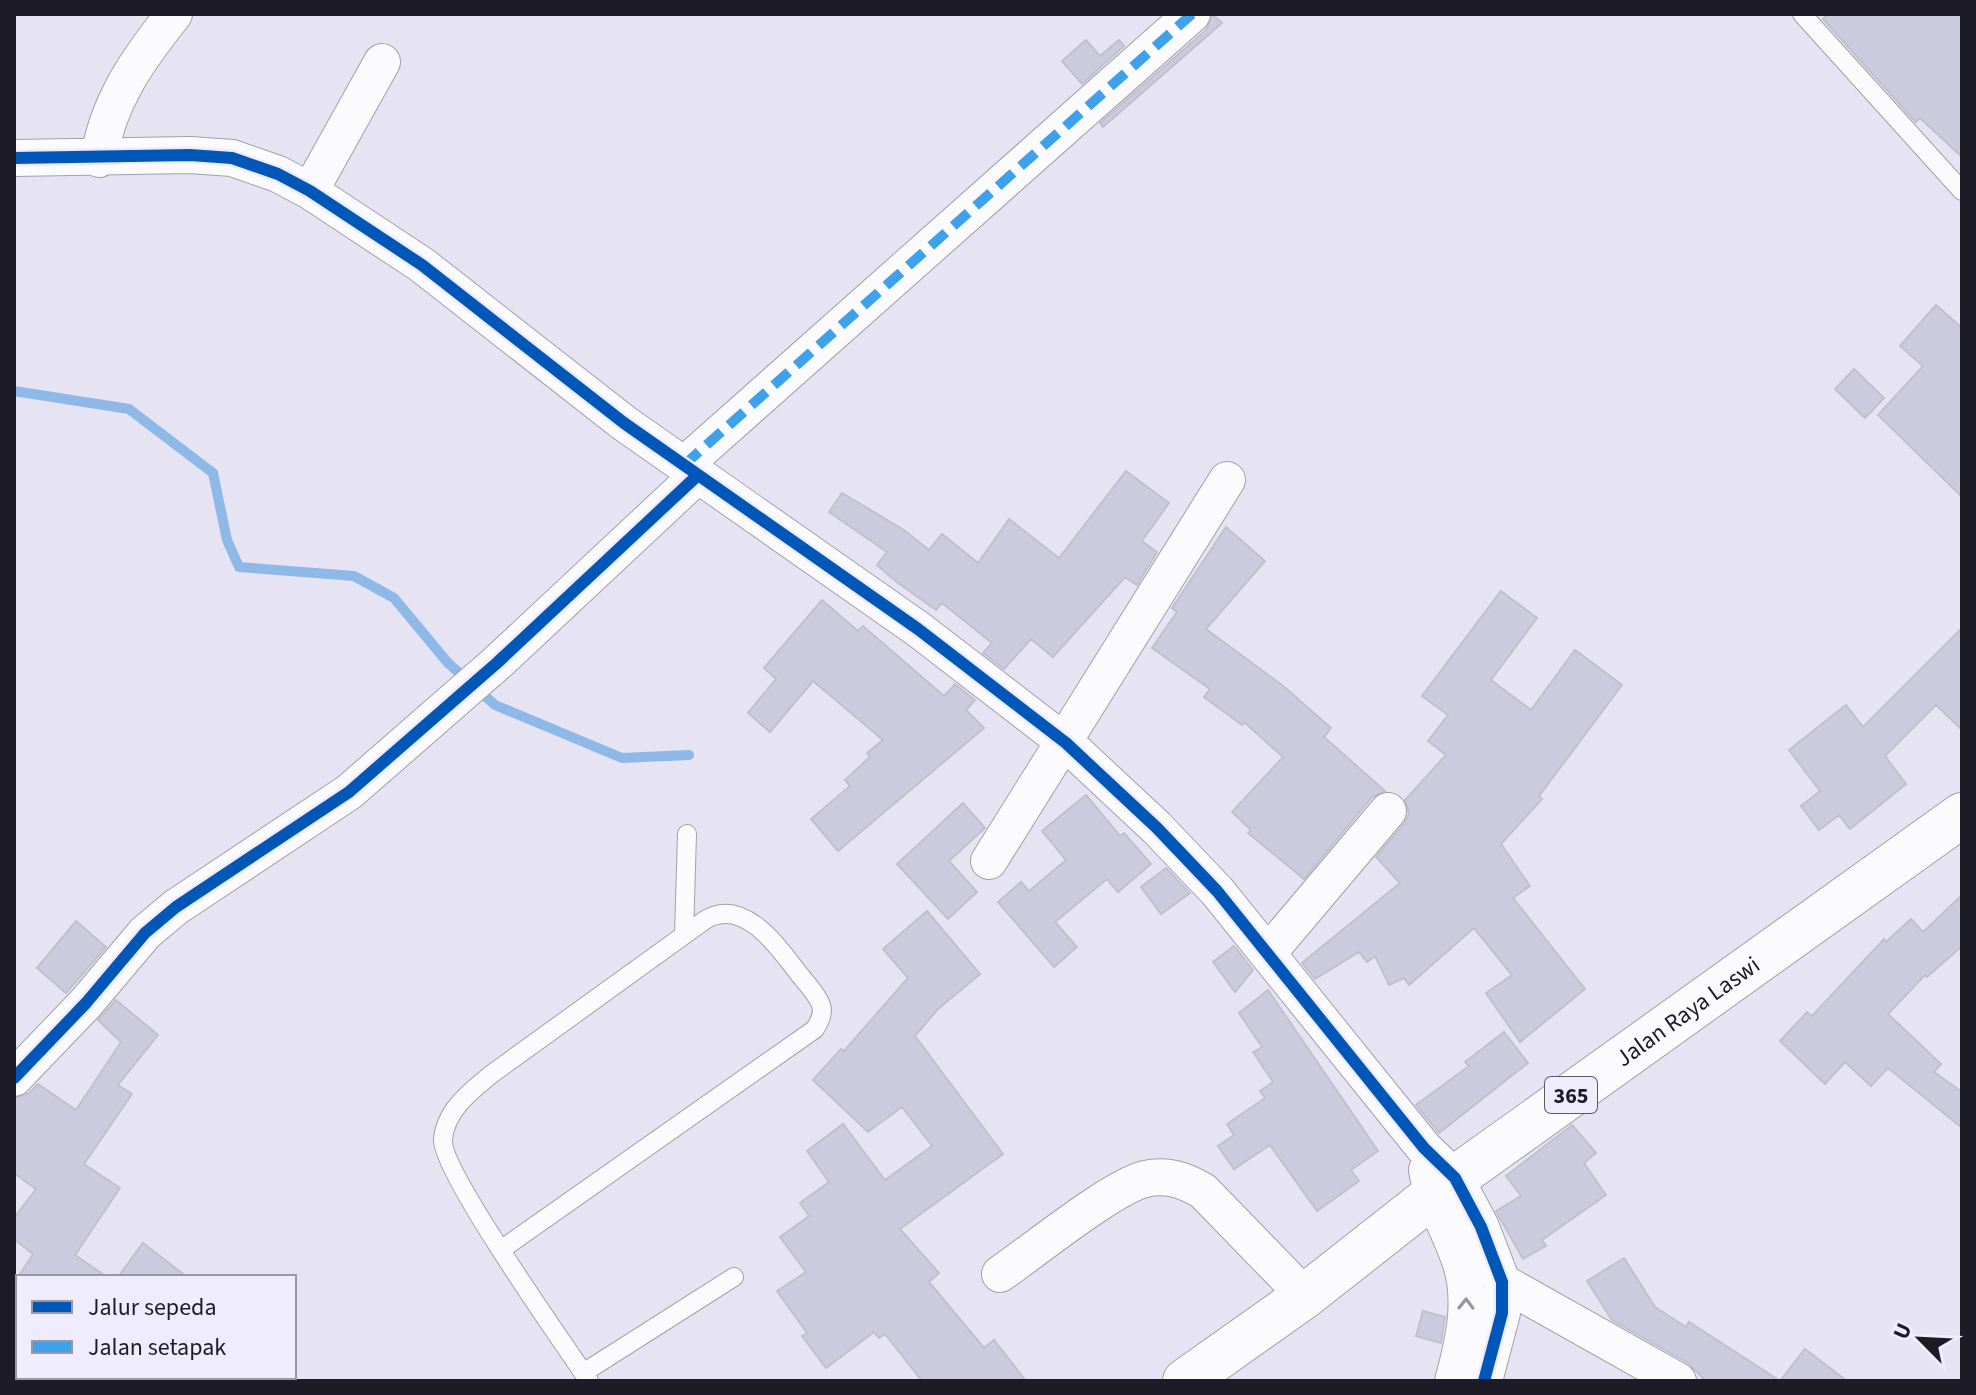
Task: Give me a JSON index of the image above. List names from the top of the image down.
{
  "streets": {
    "main road": ["Jalan Raya Laswi", "365"]
  },
  "legend": ["Jalur sepeda", "Jalan setapak"],
  "north": "top left"
}
